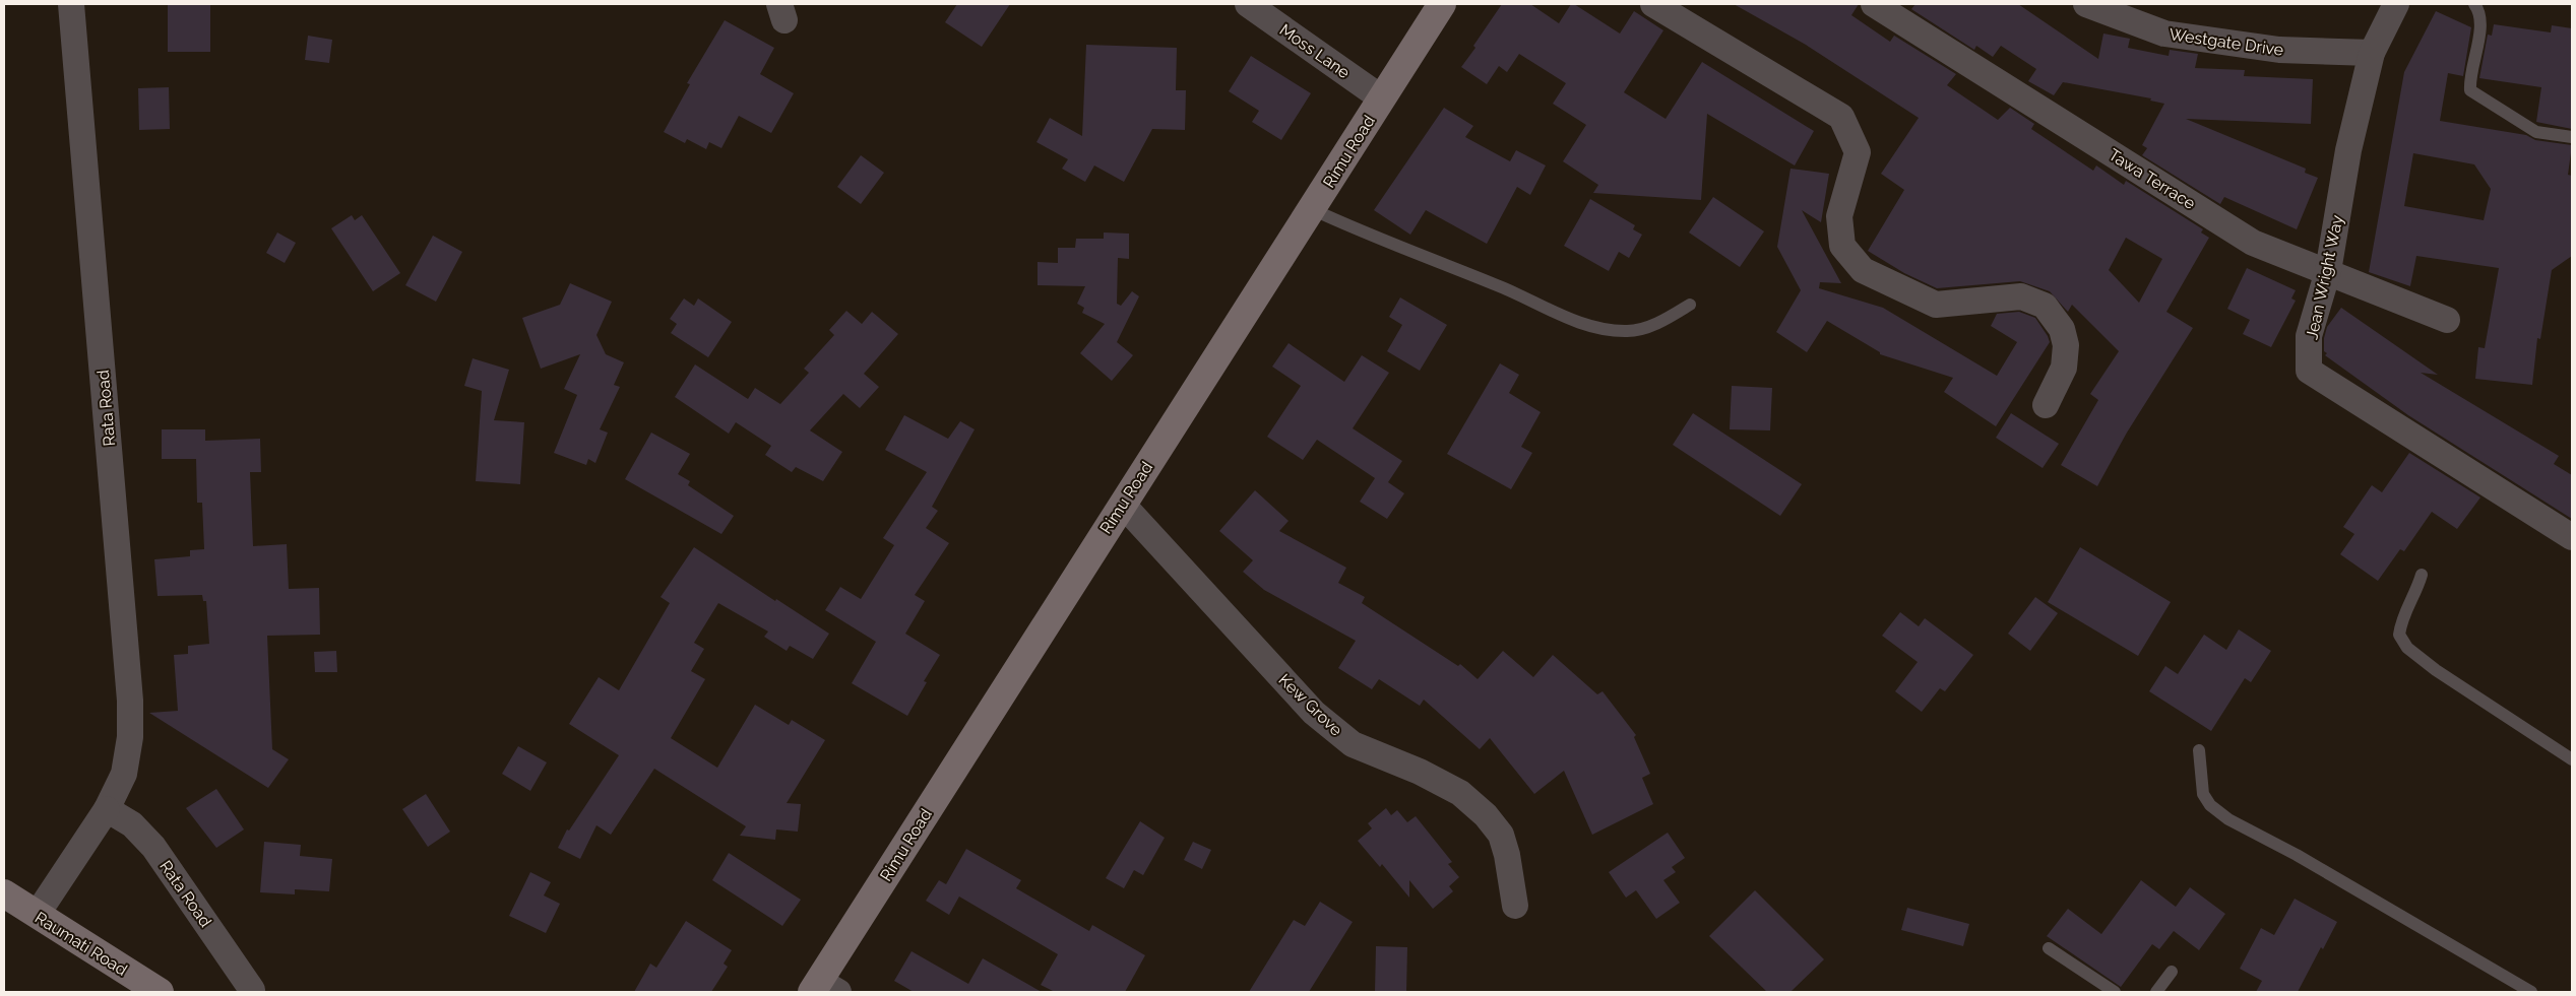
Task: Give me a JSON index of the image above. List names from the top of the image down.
{
  "streets": {
    "main road": ["Rimu Road", "Raumati Road"],
    "street": [
      "Westgate Drive",
      "Moss Lane",
      "Tawa Terrace",
      "Jean Wright Way",
      "Rata Road",
      "Kew Grove"
    ]
  },
  "crossings": [
    ["Westgate Drive", "Jean Wright Way"],
    ["Moss Lane", "Rimu Road"],
    ["Rimu Road", "Kew Grove"],
    ["Tawa Terrace", "Jean Wright Way"],
    ["Rata Road", "Raumati Road"]
  ]
}
